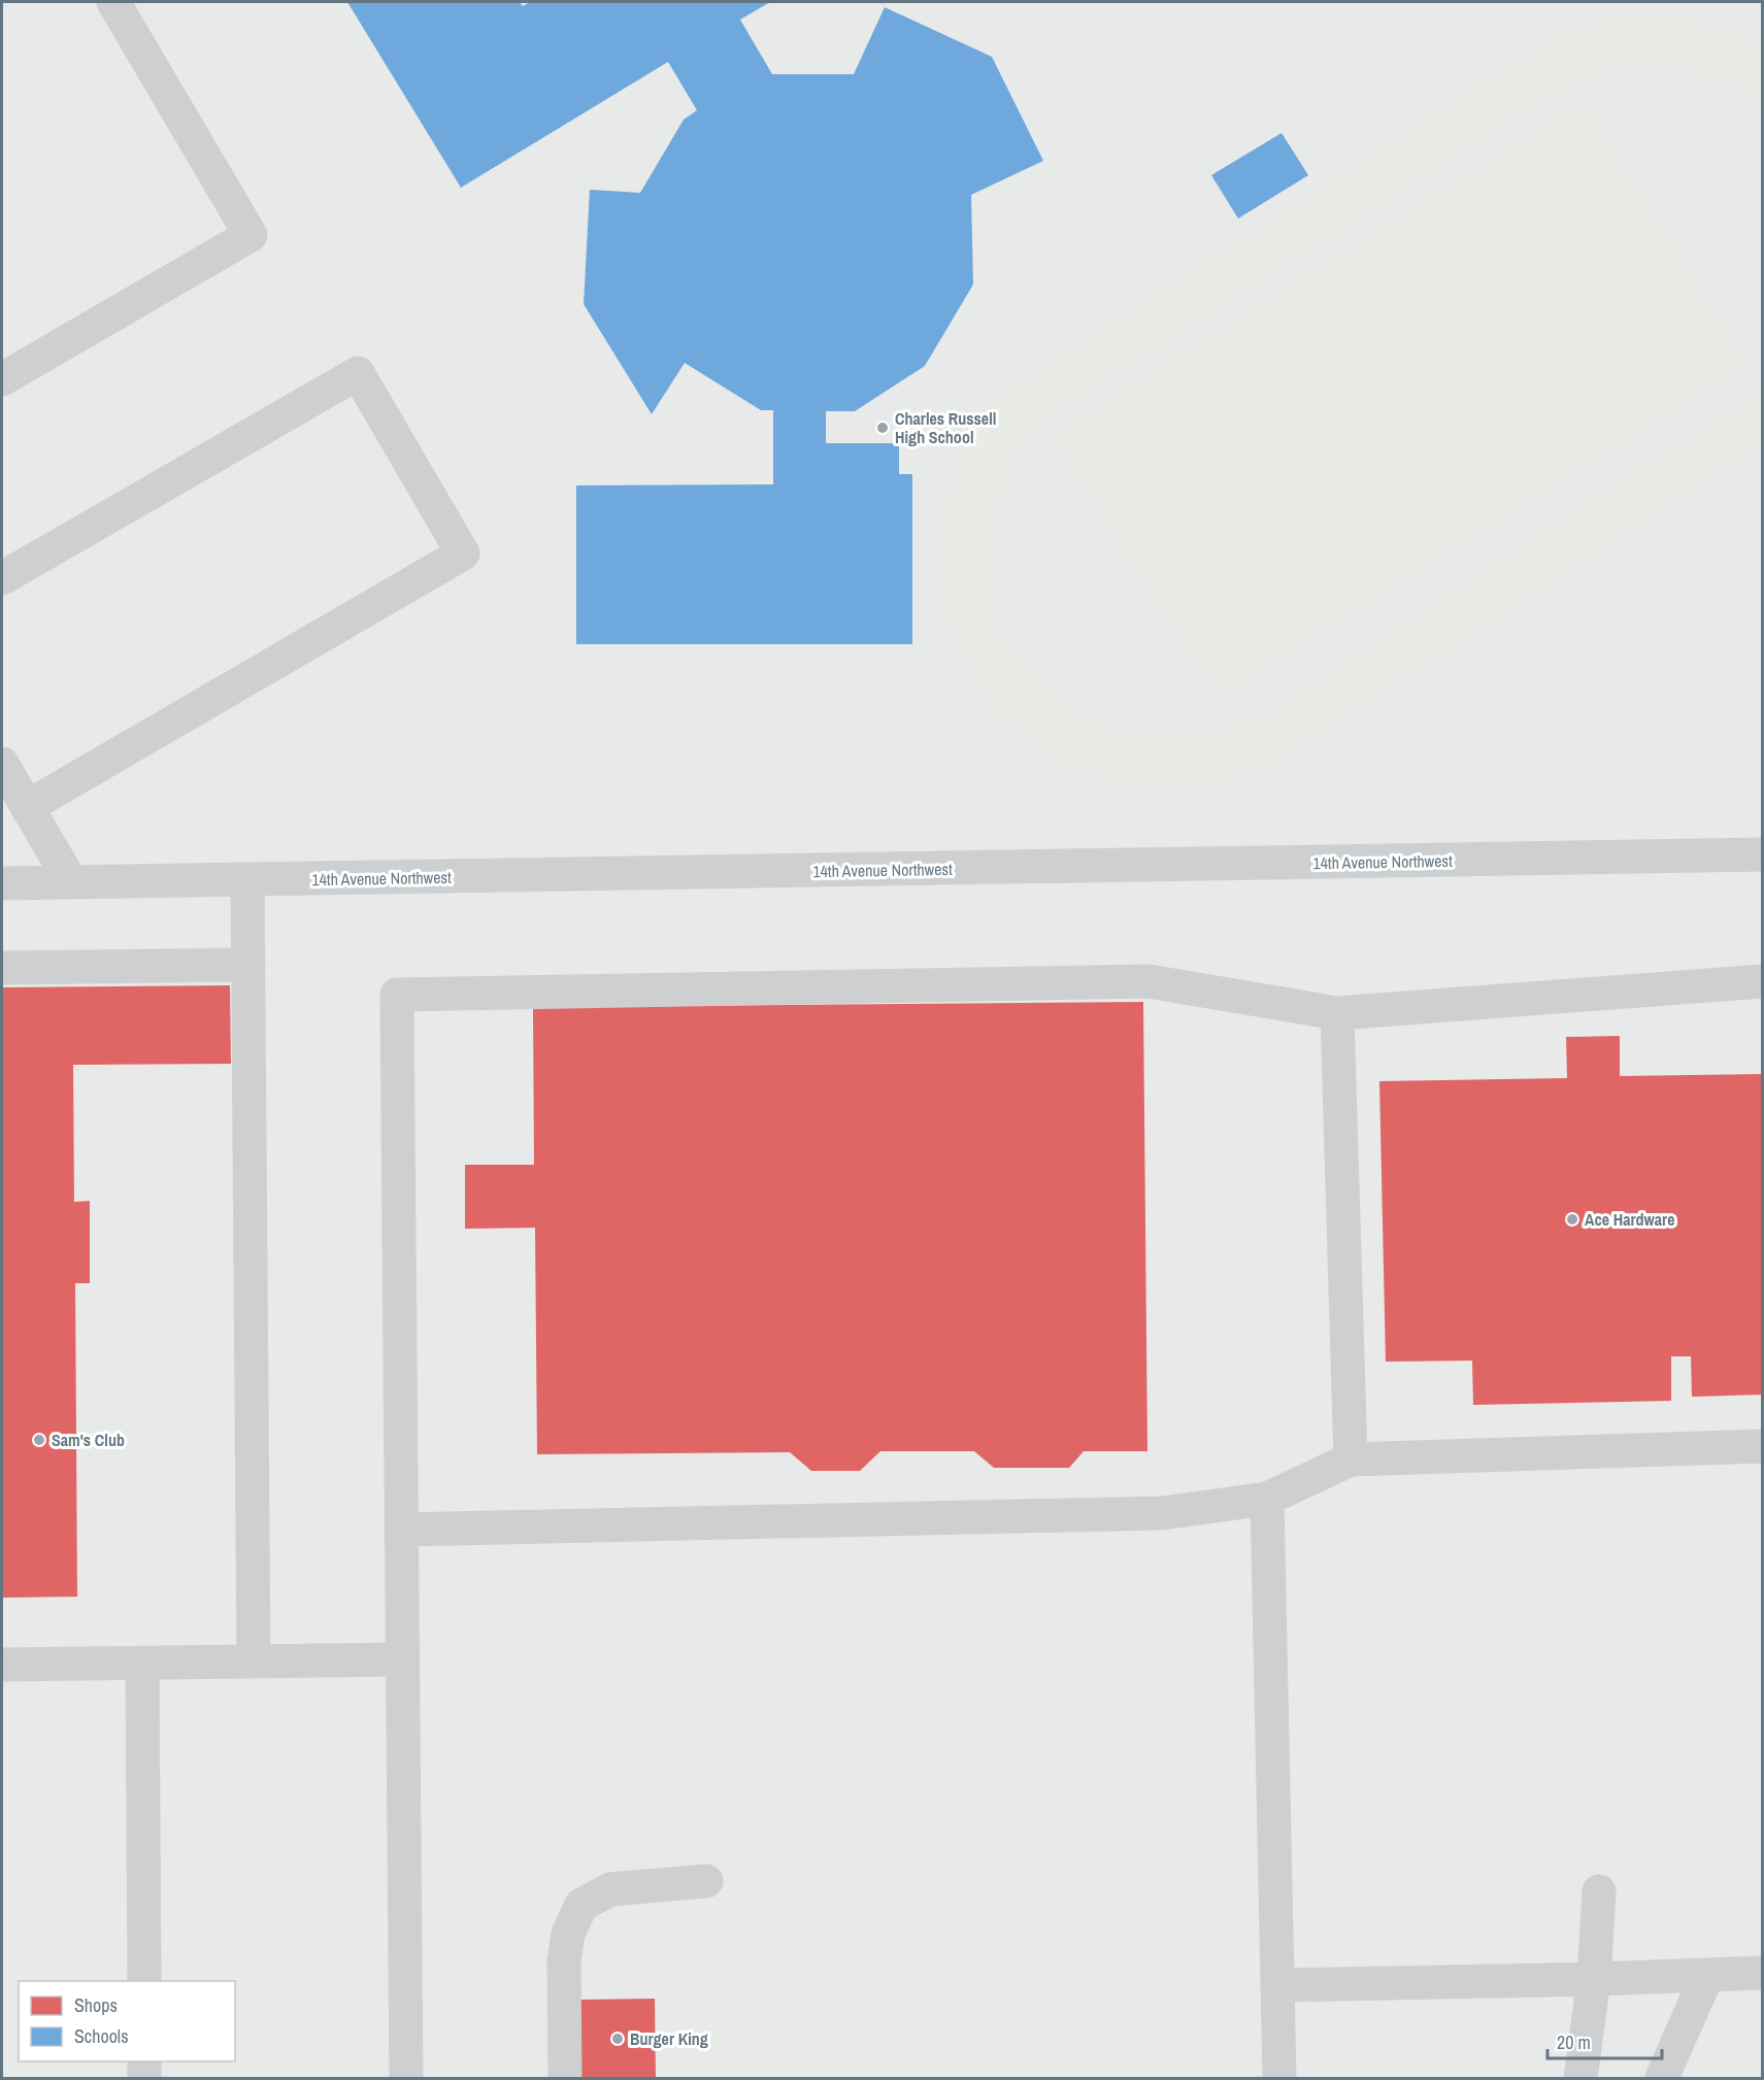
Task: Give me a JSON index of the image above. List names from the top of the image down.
{
  "streets": {
    "street": ["14th Avenue Northwest"]
  },
  "places": [
    "Charles Russell High School",
    "Ace Hardware",
    "Sam's Club",
    "Burger King"
  ],
  "legend": ["Shops", "Schools"],
  "scale_bar": "20 m"
}
